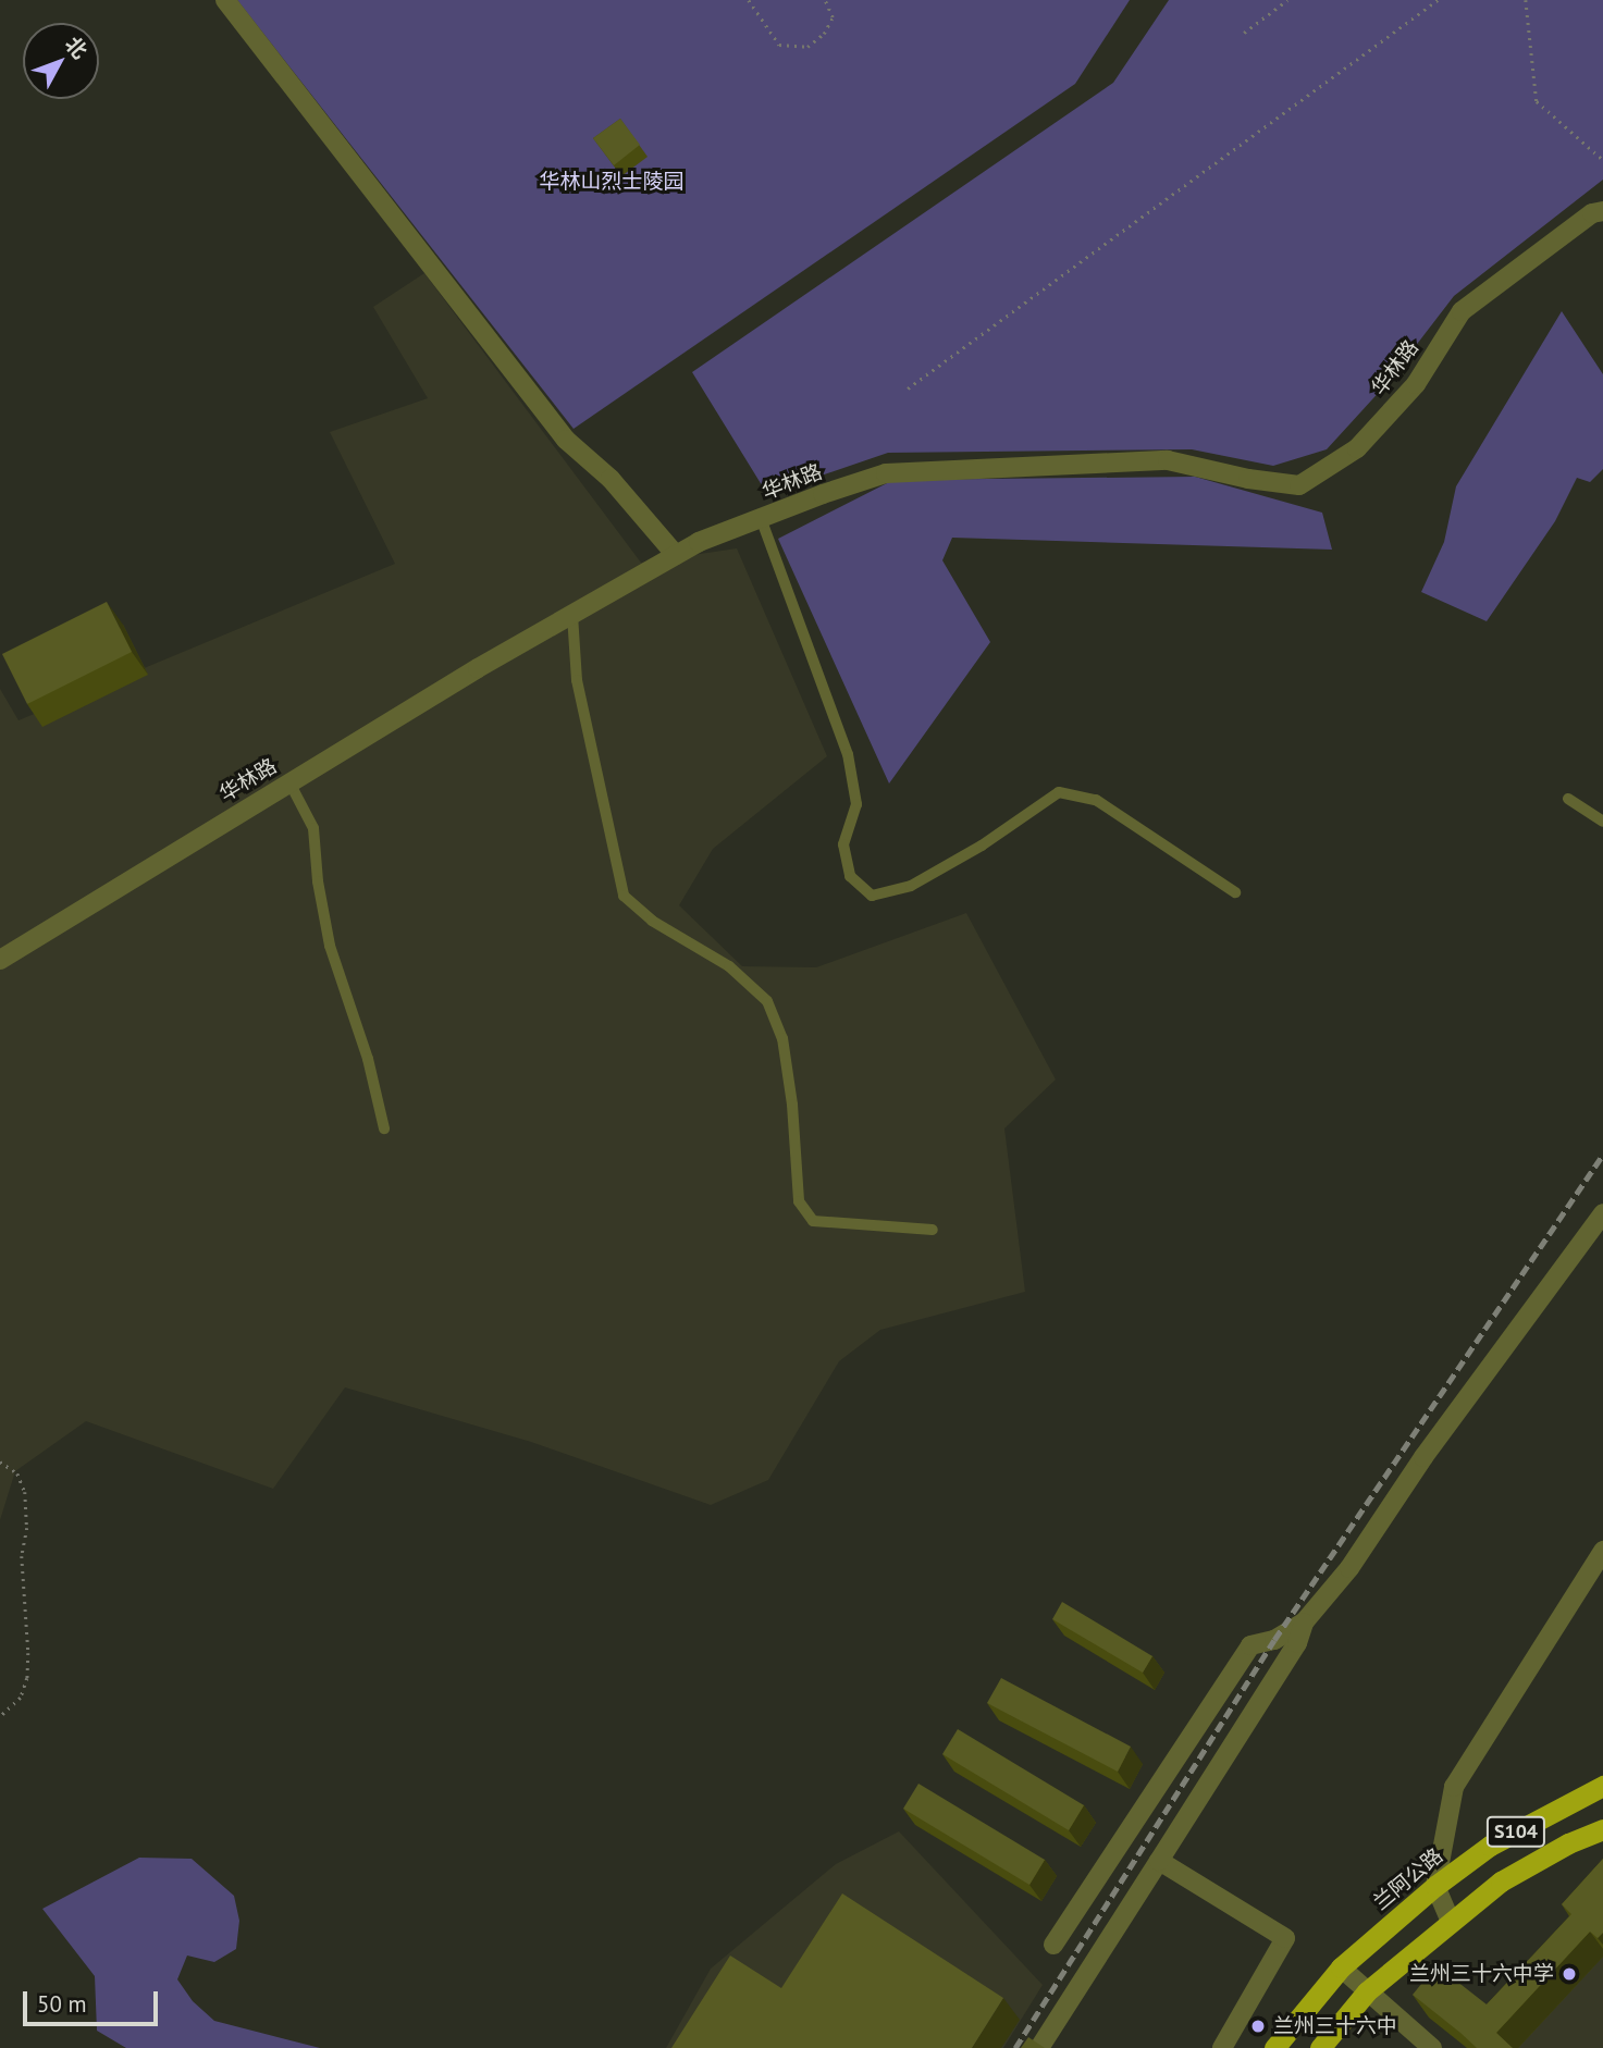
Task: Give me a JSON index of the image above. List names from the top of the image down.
{
  "streets": {
    "highway": ["S104", "兰阿公路"],
    "street": ["华林路"]
  },
  "parks": ["华林山烈士陵园"],
  "places": ["兰州三十六中学", "兰州三十六中"],
  "scale_bar": "50 m",
  "north": "top right"
}
